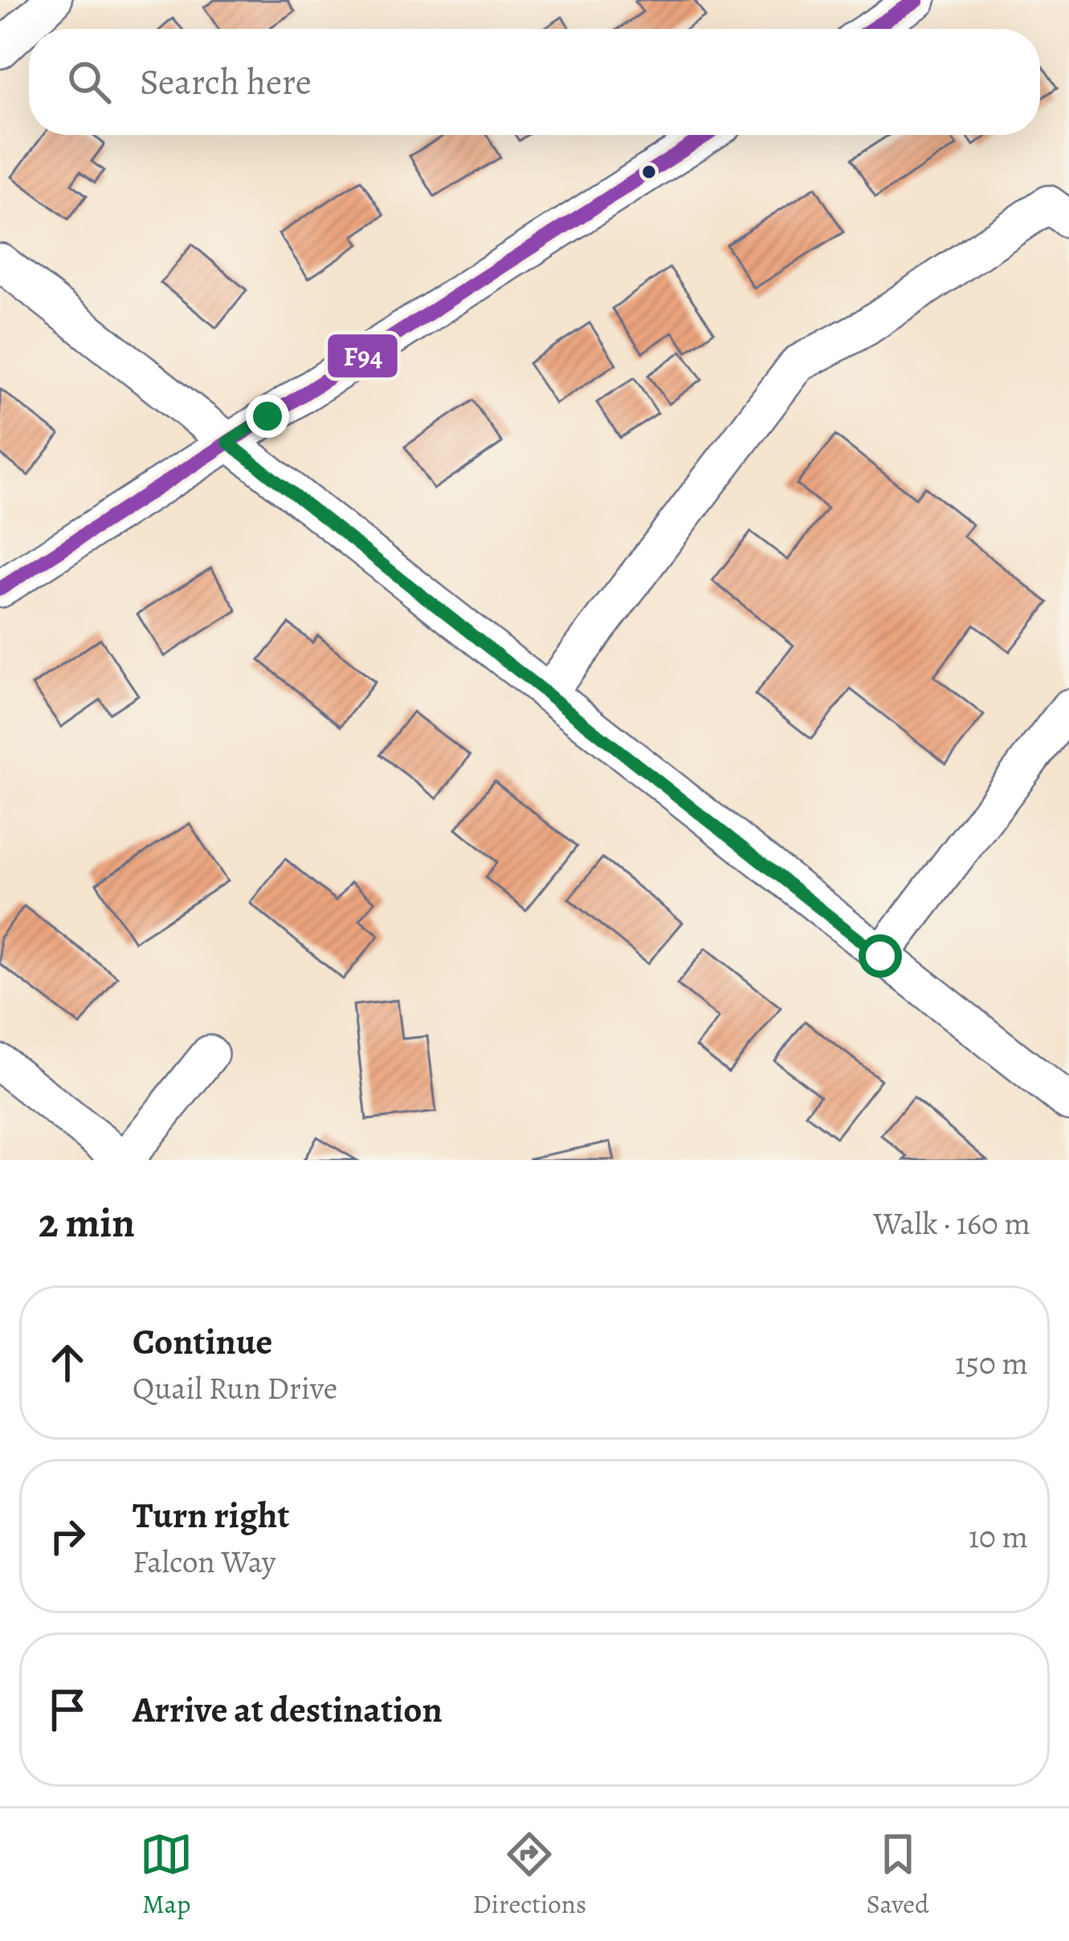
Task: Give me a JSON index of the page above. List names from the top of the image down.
{
  "lines": ["transit line F94"],
  "page": {
    "search": "Search here",
    "heading": ["2 min", "Walk · 160 m"],
    "list": [
      ["Continue", "Quail Run Drive", "150 m"],
      ["Turn right", "Falcon Way", "10 m"],
      "Arrive at destination"
    ],
    "nav": ["Map", "Directions", "Saved"]
  }
}
